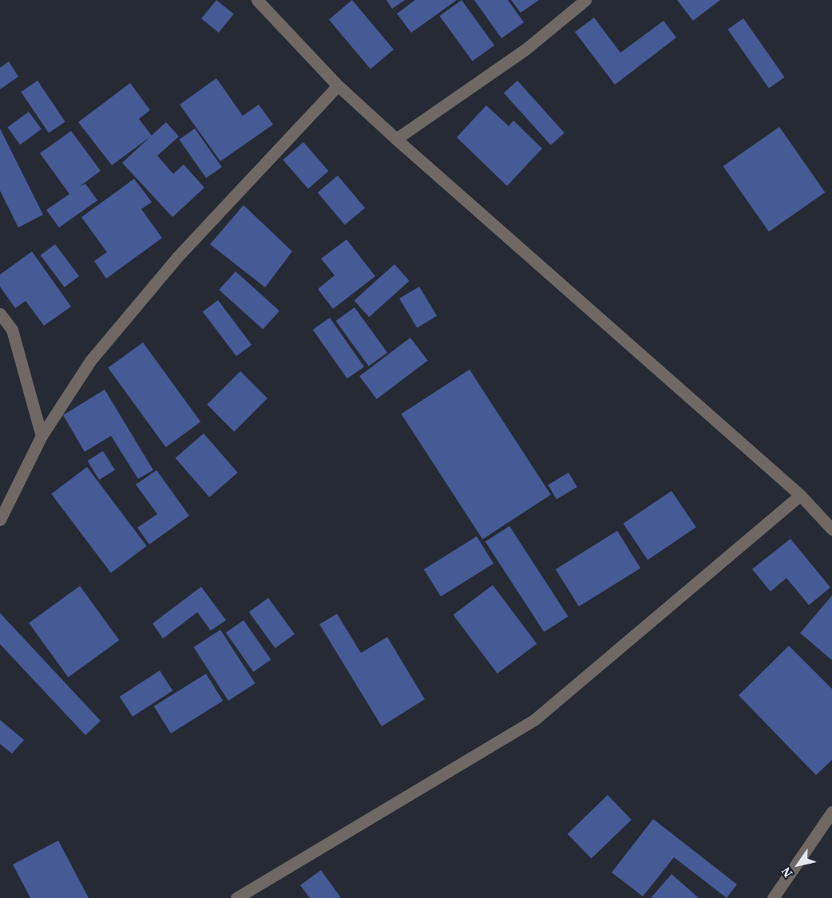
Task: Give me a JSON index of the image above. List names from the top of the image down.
{
  "north": "bottom left"
}
